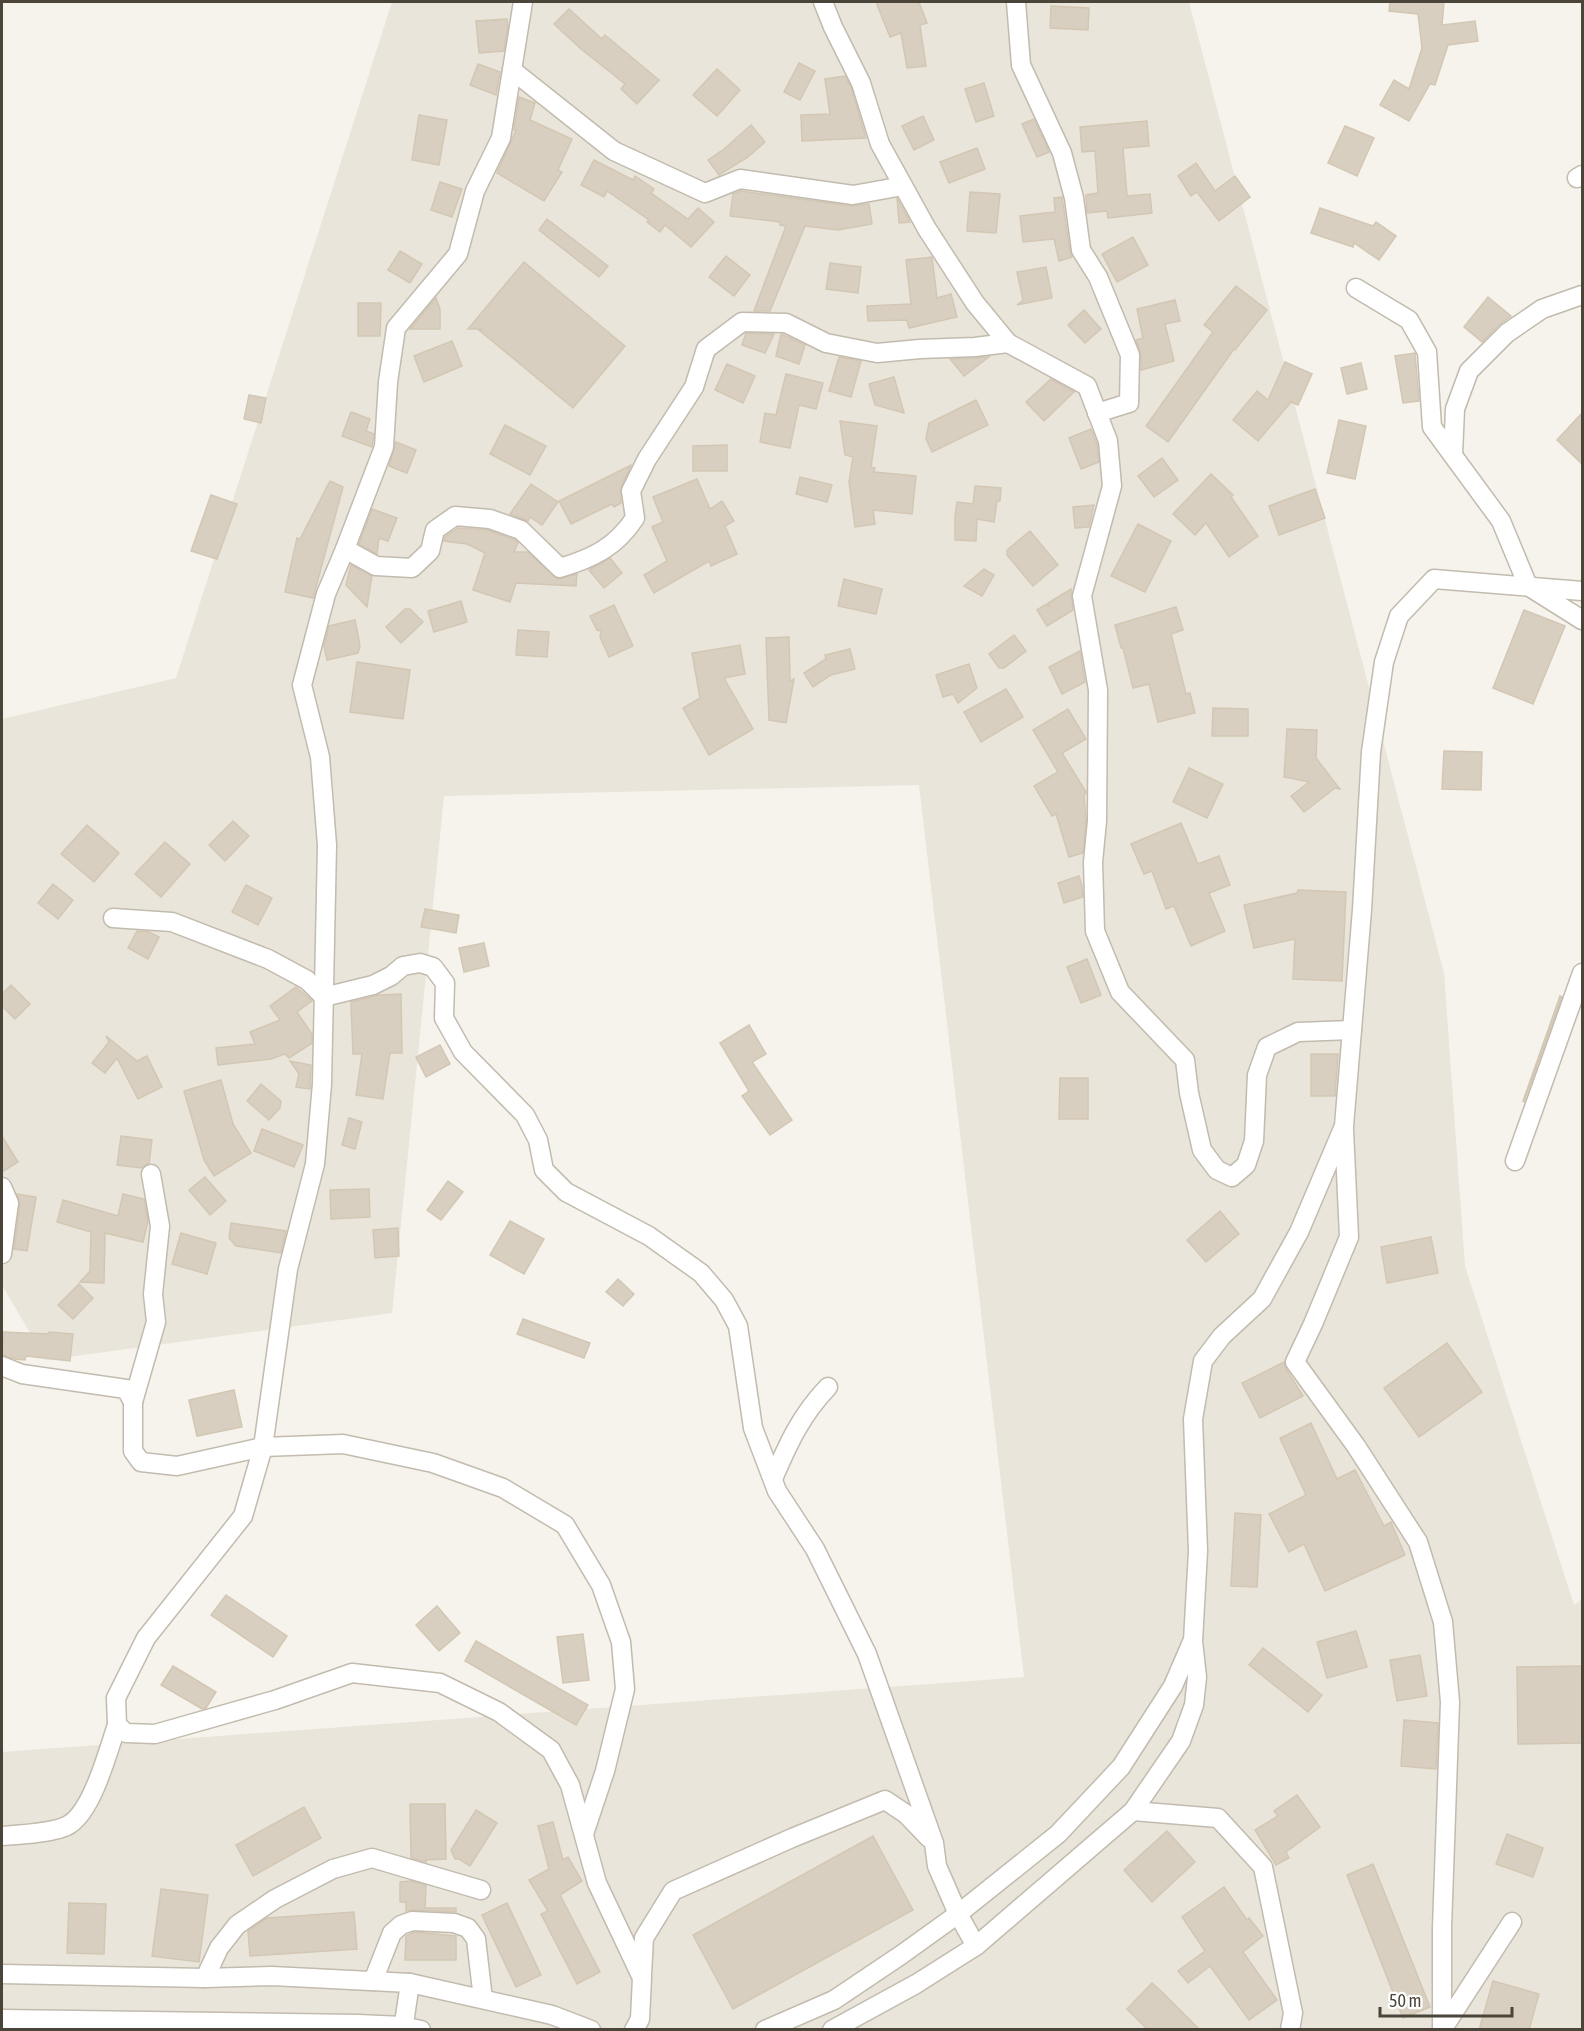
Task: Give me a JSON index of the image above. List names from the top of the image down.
{
  "scale_bar": "50 m"
}
